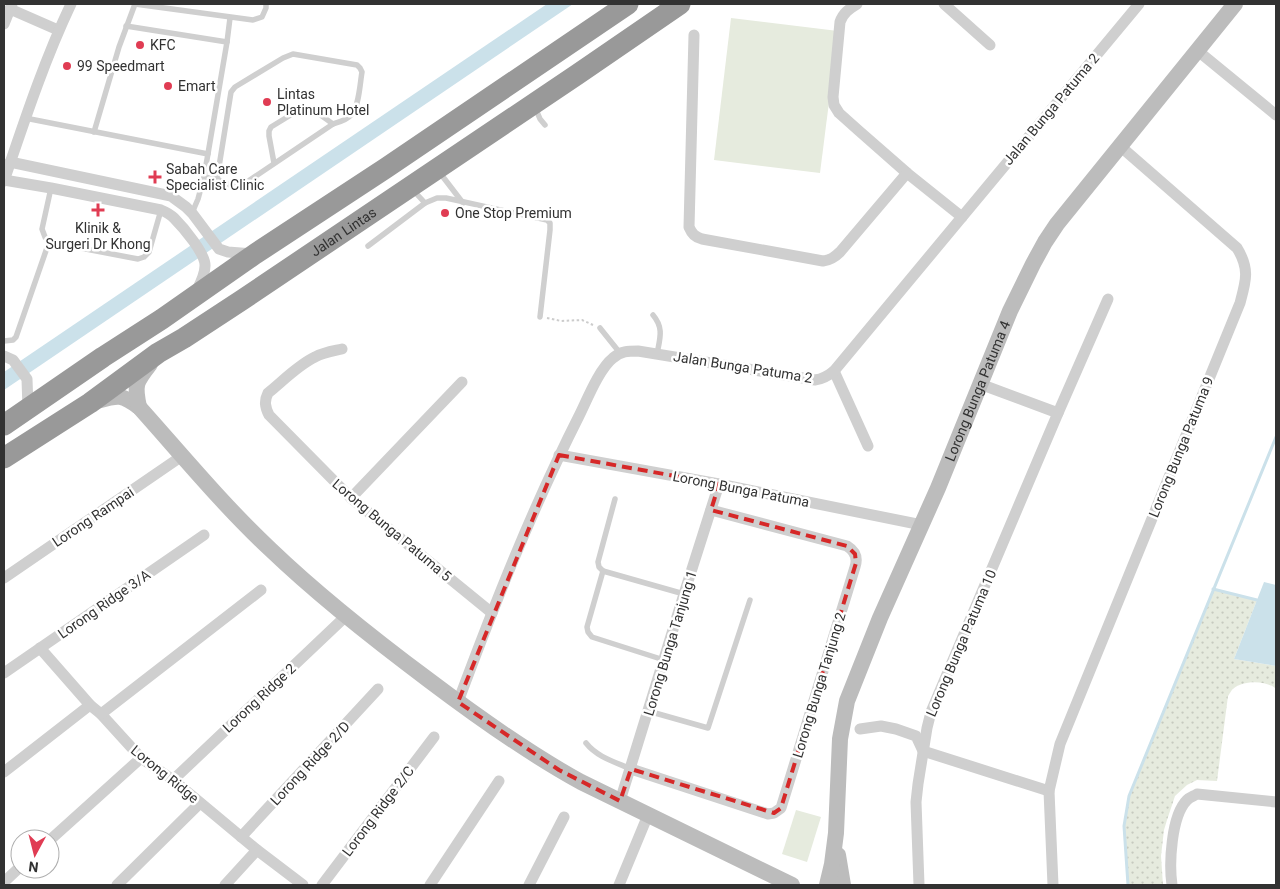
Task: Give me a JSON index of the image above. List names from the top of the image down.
{
  "streets": {
    "highway": ["Jalan Lintas"],
    "street": [
      "Jalan Bunga Patuma 2",
      "Lorong Bunga Patuma 4",
      "Lorong Bunga Patuma 9",
      "Lorong Bunga Patuma",
      "Lorong Rampai",
      "Lorong Bunga Patuma 5",
      "Lorong Ridge 3/A",
      "Lorong Bunga Tanjung 1",
      "Lorong Bunga Patuma 10",
      "Lorong Bunga Tanjung 2",
      "Lorong Ridge 2",
      "Lorong Ridge 2/D",
      "Lorong Ridge",
      "Lorong Ridge 2/C"
    ]
  },
  "crossings": [
    ["Lorong Bunga Patuma 4", "Lorong Bunga Patuma 9"],
    ["Lorong Bunga Patuma 4", "Lorong Bunga Patuma"],
    ["Lorong Bunga Patuma", "Lorong Bunga Tanjung 1"],
    ["Lorong Ridge 3/A", "Lorong Ridge"],
    ["Lorong Bunga Tanjung 1", "Lorong Bunga Tanjung 2"],
    ["Lorong Ridge 2", "Lorong Ridge"],
    ["Lorong Ridge 2/D", "Lorong Ridge"]
  ],
  "places": {
    "other": [
      "KFC",
      "99 Speedmart",
      "Emart",
      "Lintas Platinum Hotel",
      "One Stop Premium"
    ],
    "health": ["Sabah Care Specialist Clinic", "Klinik & Surgeri Dr Khong"]
  },
  "north": "bottom"
}
